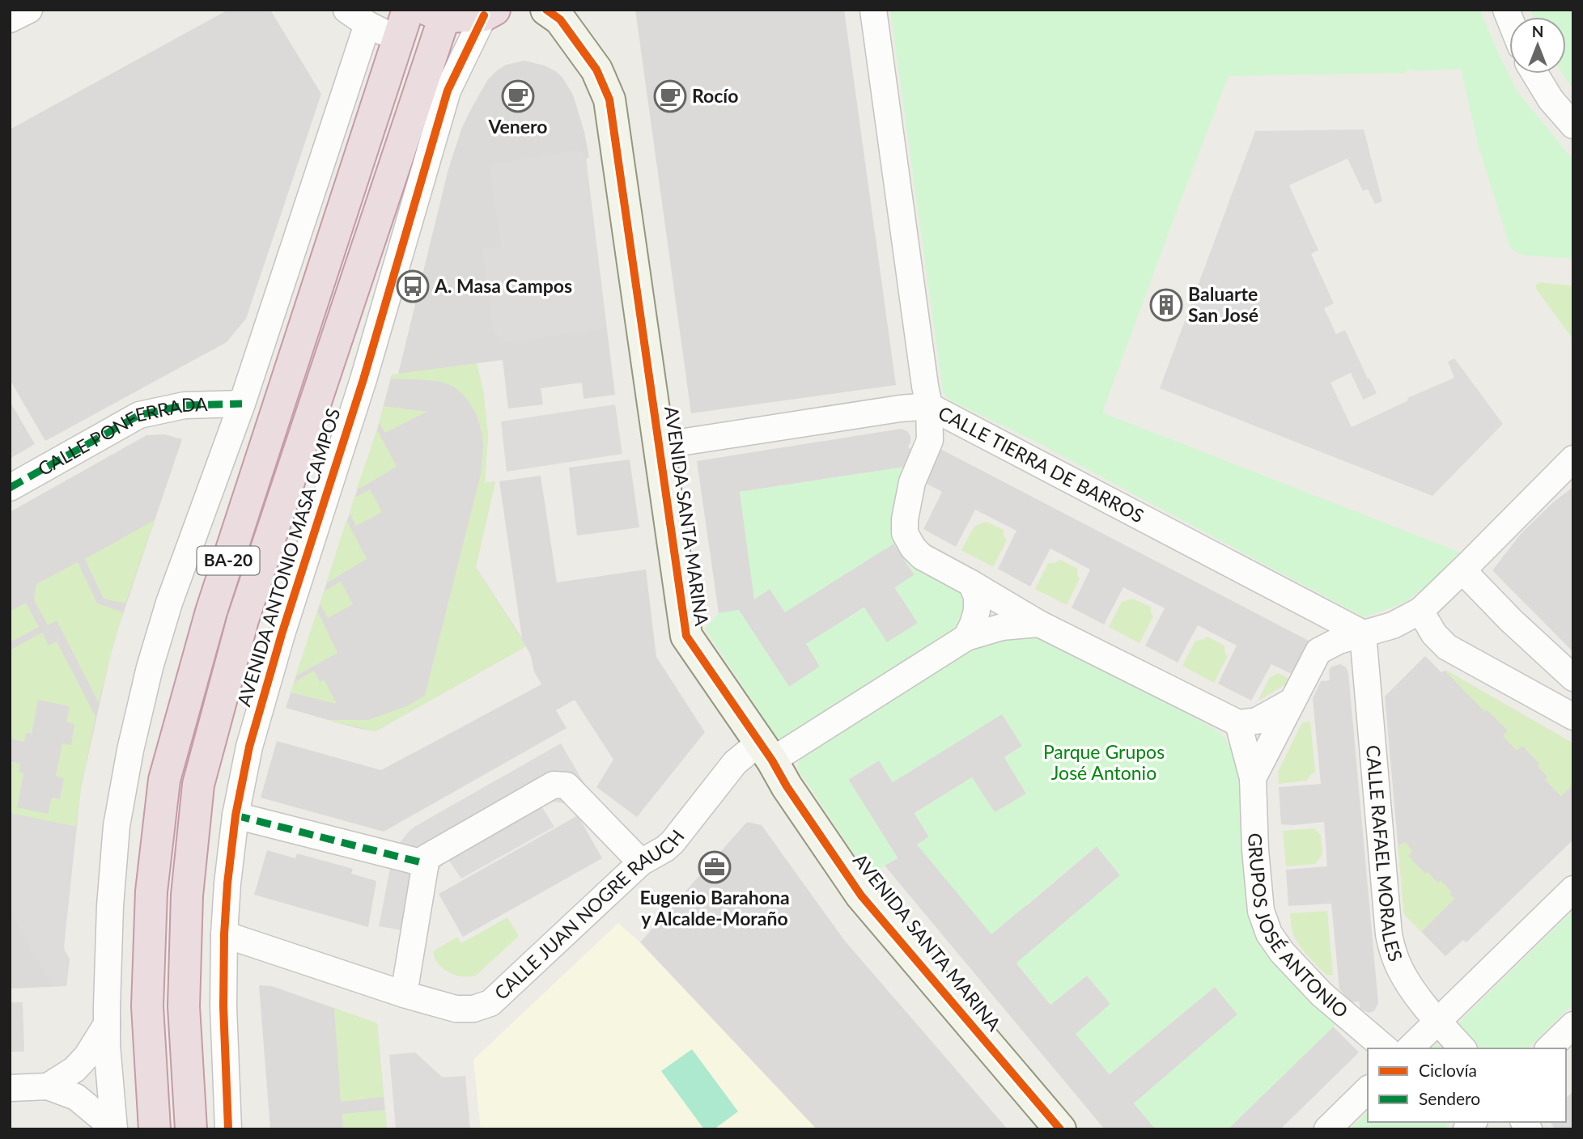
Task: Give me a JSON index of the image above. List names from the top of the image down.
{
  "streets": {
    "highway": ["AVENIDA ANTONIO MASA CAMPOS", "BA-20"],
    "street": [
      "CALLE PONFERRADA",
      "CALLE TIERRA DE BARROS",
      "AVENIDA SANTA MARINA",
      "CALLE RAFAEL MORALES",
      "CALLE JUAN NOGRE RAUCH",
      "GRUPOS JOSÉ ANTONIO"
    ]
  },
  "crossings": [
    ["CALLE TIERRA DE BARROS", "CALLE RAFAEL MORALES"],
    ["CALLE TIERRA DE BARROS", "GRUPOS JOSÉ ANTONIO"],
    ["AVENIDA SANTA MARINA", "CALLE JUAN NOGRE RAUCH"],
    ["AVENIDA ANTONIO MASA CAMPOS", "CALLE JUAN NOGRE RAUCH"],
    ["CALLE RAFAEL MORALES", "GRUPOS JOSÉ ANTONIO"]
  ],
  "parks": ["Parque Grupos José Antonio"],
  "places": {
    "cafe": ["Venero", "Rocío"],
    "bus stop": ["A. Masa Campos"],
    "building": ["Baluarte San José"],
    "office": ["Eugenio Barahona y Alcalde-Moraño"]
  },
  "legend": ["Ciclovía", "Sendero"],
  "north": "top"
}
